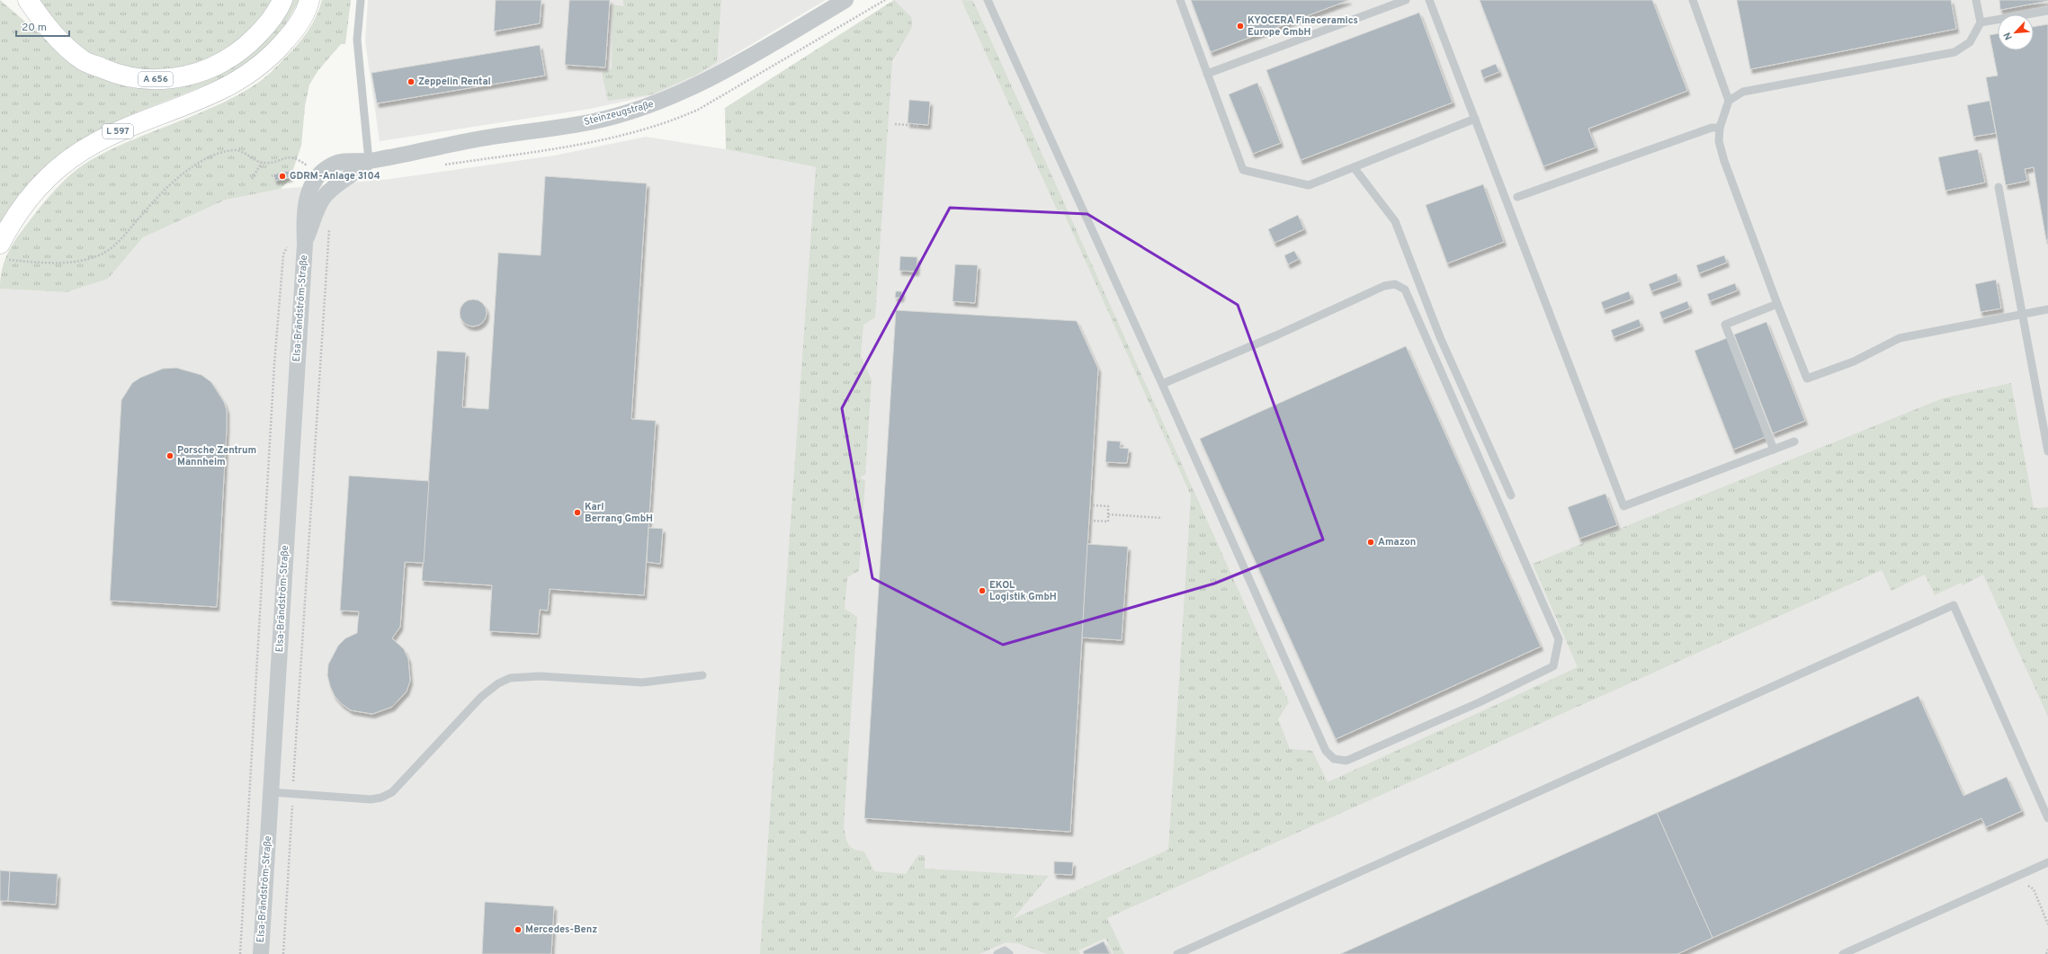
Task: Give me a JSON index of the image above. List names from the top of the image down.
{
  "streets": {
    "highway": ["A 656", "L 597"],
    "street": ["Steinzeugstraße", "Elsa-Brändström-Straße"]
  },
  "crossings": [
    ["Steinzeugstraße", "Elsa-Brändström-Straße"]
  ],
  "places": [
    "KYOCERA Fineceramics Europe GmbH",
    "Zeppelin Rental",
    "GDRM-Anlage 3104",
    "Porsche Zentrum Mannheim",
    "Karl Berrang GmbH",
    "Amazon",
    "EKOL Logistik GmbH",
    "Mercedes-Benz"
  ],
  "scale_bar": "20 m",
  "north": "bottom left"
}
